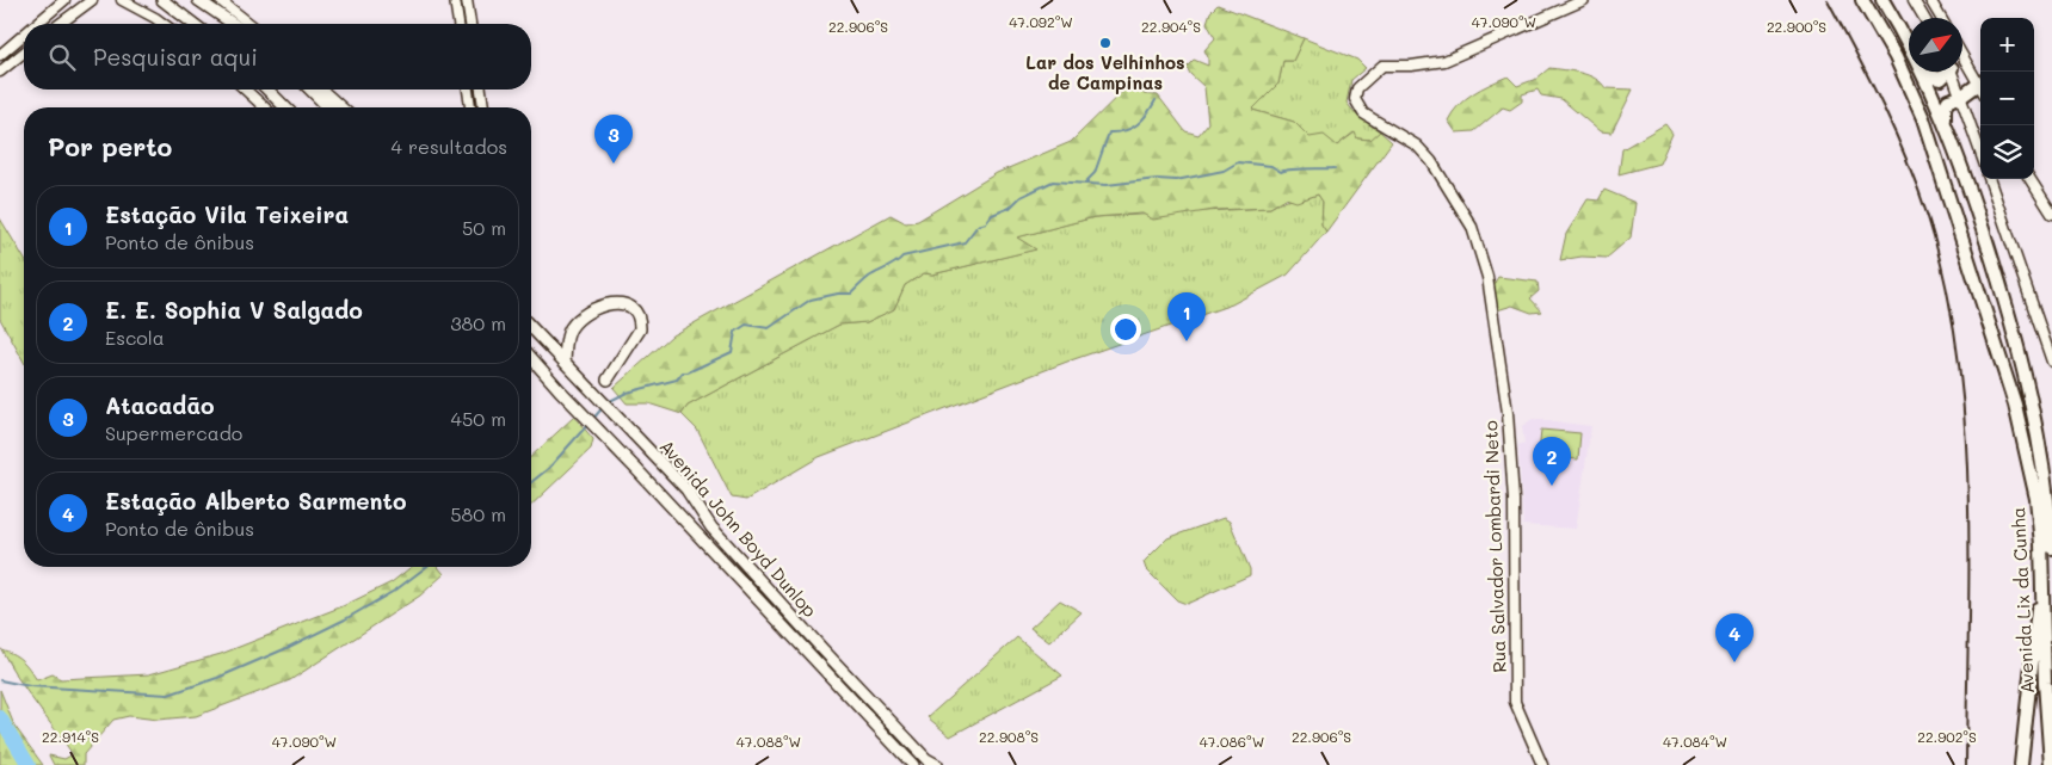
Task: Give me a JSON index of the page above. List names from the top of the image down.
{
  "streets": {
    "highway": ["Avenida Lix da Cunha"],
    "main road": ["Avenida John Boyd Dunlop", "Rua Salvador Lombardi Neto"]
  },
  "places": ["Lar dos Velhinhos de Campinas"],
  "north": "top right",
  "page": {
    "map_buttons": ["+", "−"],
    "search": "Pesquisar aqui",
    "heading": ["Por perto", "4 resultados"],
    "pins": [
      "3",
      "1",
      "2",
      "4"
    ],
    "list": [
      {
        "mark": "1",
        "name": "Estação Vila Teixeira",
        "note": "Ponto de ônibus",
        "value": "50 m"
      },
      {
        "mark": "2",
        "name": "E. E. Sophia V Salgado",
        "note": "Escola",
        "value": "380 m"
      },
      {
        "mark": "3",
        "name": "Atacadão",
        "note": "Supermercado",
        "value": "450 m"
      },
      {
        "mark": "4",
        "name": "Estação Alberto Sarmento",
        "note": "Ponto de ônibus",
        "value": "580 m"
      }
    ]
  },
  "coordinates": [
    "47.090°W",
    "47.092°W",
    "22.906°S",
    "22.904°S",
    "22.900°S",
    "22.914°S",
    "22.908°S",
    "22.902°S",
    "47.088°W",
    "47.086°W",
    "47.084°W"
  ]
}
